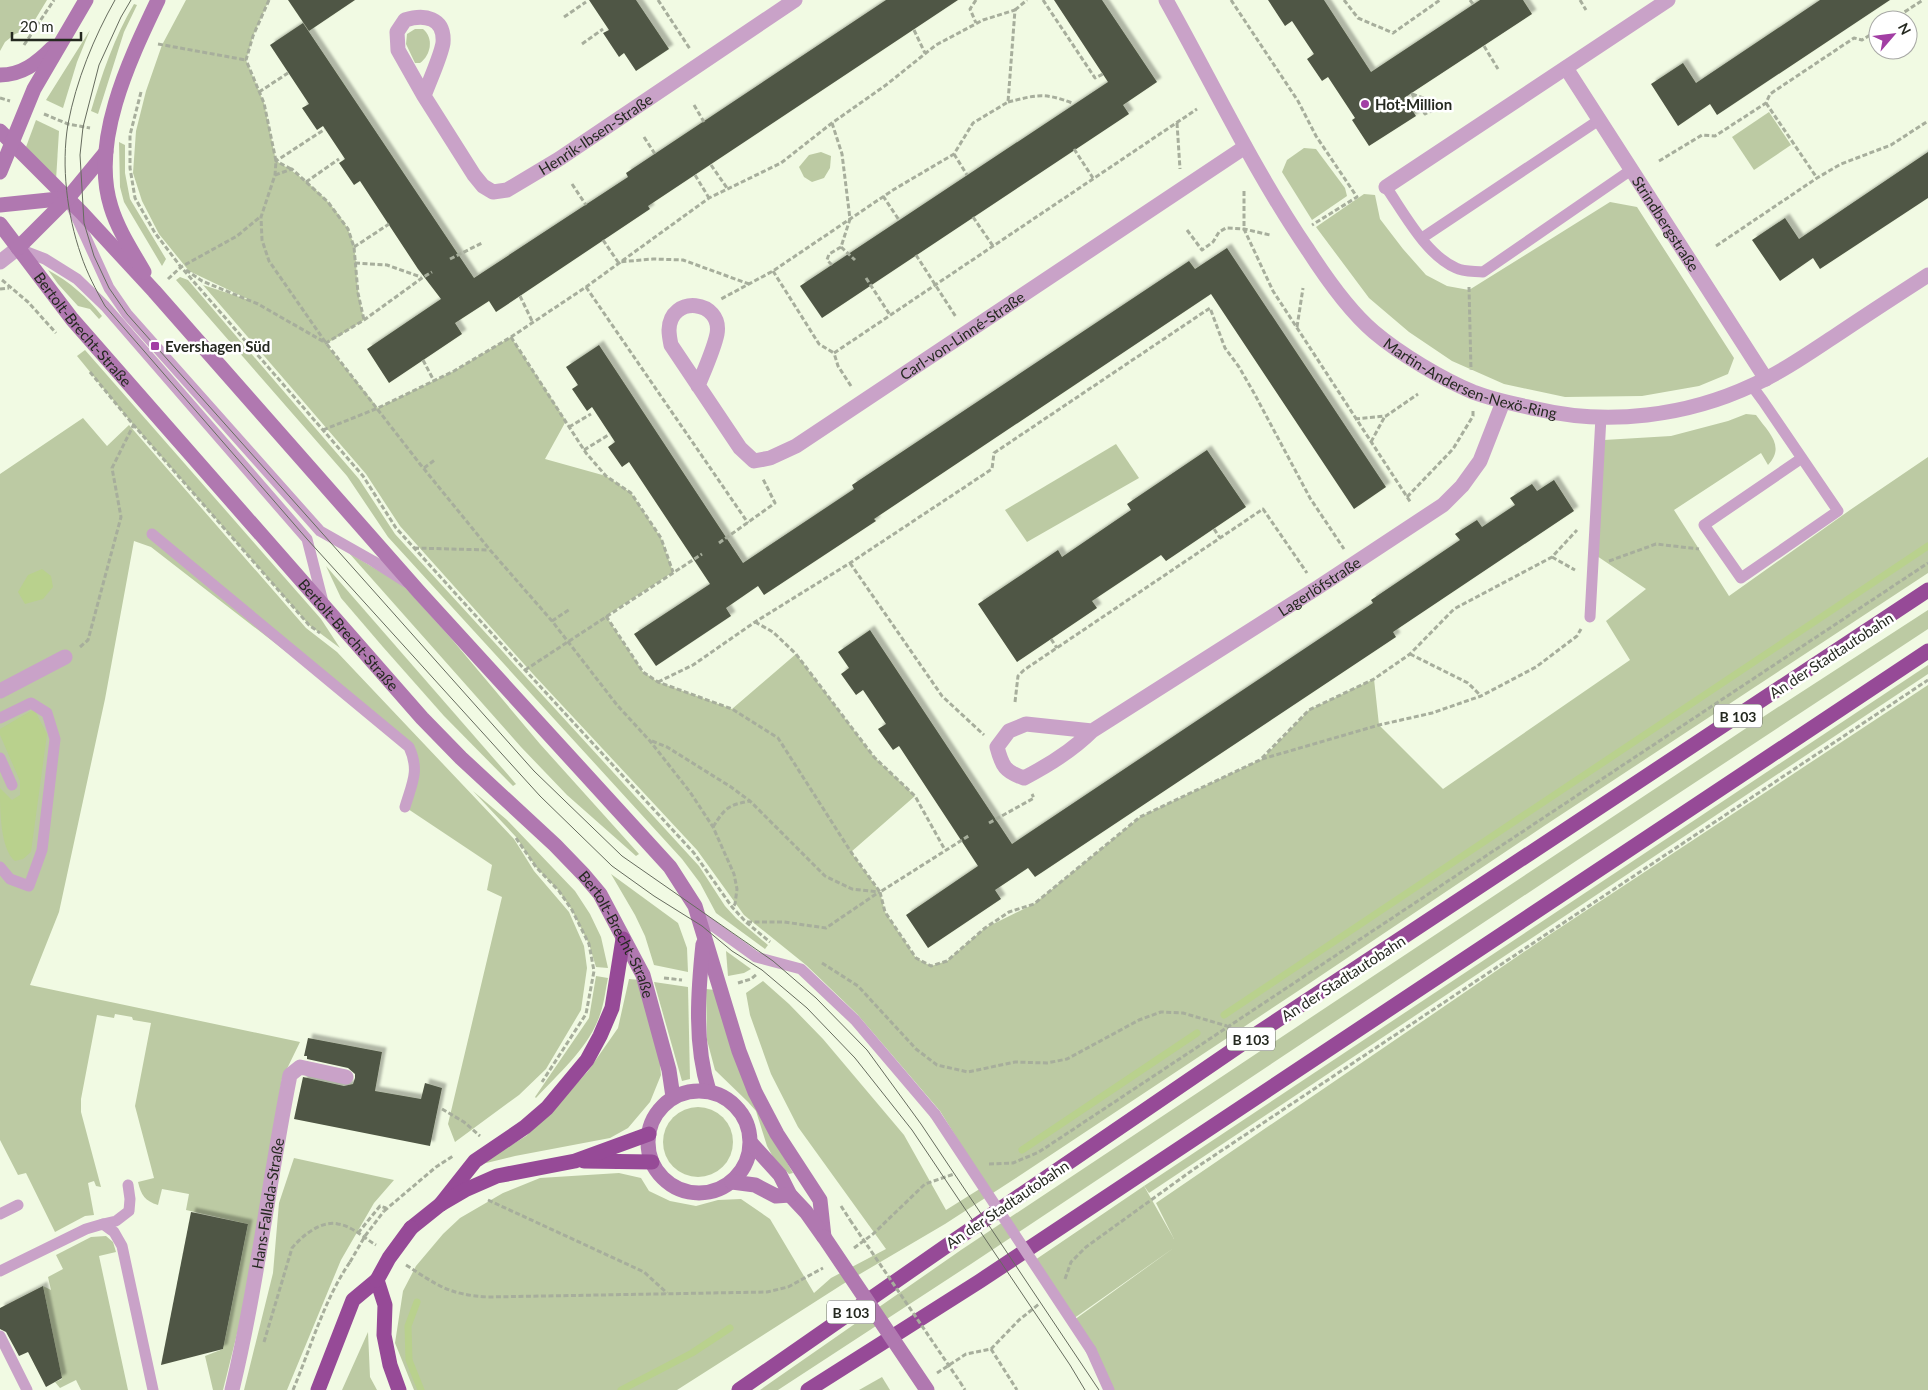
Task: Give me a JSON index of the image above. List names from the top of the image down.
{
  "streets": {
    "highway": ["An der Stadtautobahn", "B 103"],
    "main road": ["Bertolt-Brecht-Straße"],
    "street": [
      "Henrik-Ibsen-Straße",
      "Strindbergstraße",
      "Carl-von-Linné-Straße",
      "Martin-Andersen-Nexö-Ring",
      "Lagerlöfstraße",
      "Hans-Fallada-Straße"
    ]
  },
  "crossings": [
    ["Strindbergstraße", "Martin-Andersen-Nexö-Ring"],
    ["Carl-von-Linné-Straße", "Martin-Andersen-Nexö-Ring"],
    ["Martin-Andersen-Nexö-Ring", "Lagerlöfstraße"]
  ],
  "places": {
    "other": ["Hot-Million"],
    "transit": ["Evershagen Süd"]
  },
  "scale_bar": "20 m",
  "north": "top right"
}
